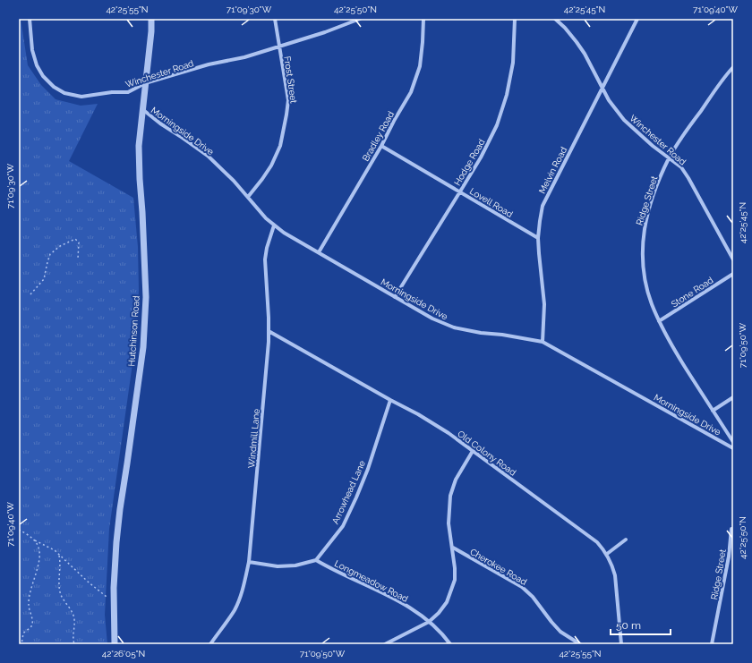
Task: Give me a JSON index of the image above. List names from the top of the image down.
{
  "streets": {
    "street": [
      "Winchester Road",
      "Frost Street",
      "Morningside Drive",
      "Bradley Road",
      "Hodge Road",
      "Melvin Road",
      "Ridge Street",
      "Lovell Road",
      "Stone Road",
      "Hutchinson Road",
      "Windmill Lane",
      "Old Colony Road",
      "Arrowhead Lane",
      "Cherokee Road",
      "Longmeadow Road"
    ]
  },
  "crossings": [
    ["Winchester Road", "Frost Street"],
    ["Winchester Road", "Melvin Road"],
    ["Winchester Road", "Ridge Street"],
    ["Winchester Road", "Hutchinson Road"],
    ["Frost Street", "Morningside Drive"],
    ["Morningside Drive", "Bradley Road"],
    ["Morningside Drive", "Hodge Road"],
    ["Morningside Drive", "Melvin Road"],
    ["Morningside Drive", "Hutchinson Road"],
    ["Morningside Drive", "Windmill Lane"],
    ["Bradley Road", "Lovell Road"],
    ["Hodge Road", "Lovell Road"],
    ["Melvin Road", "Lovell Road"],
    ["Ridge Street", "Stone Road"],
    ["Windmill Lane", "Old Colony Road"],
    ["Old Colony Road", "Arrowhead Lane"],
    ["Arrowhead Lane", "Longmeadow Road"]
  ],
  "scale_bar": "50 m",
  "coordinates": [
    "42°25'55\"N",
    "71°09'30\"W",
    "42°25'50\"N",
    "42°25'45\"N",
    "71°09'40\"W",
    "71°09'50\"W",
    "42°26'05\"N"
  ]
}
